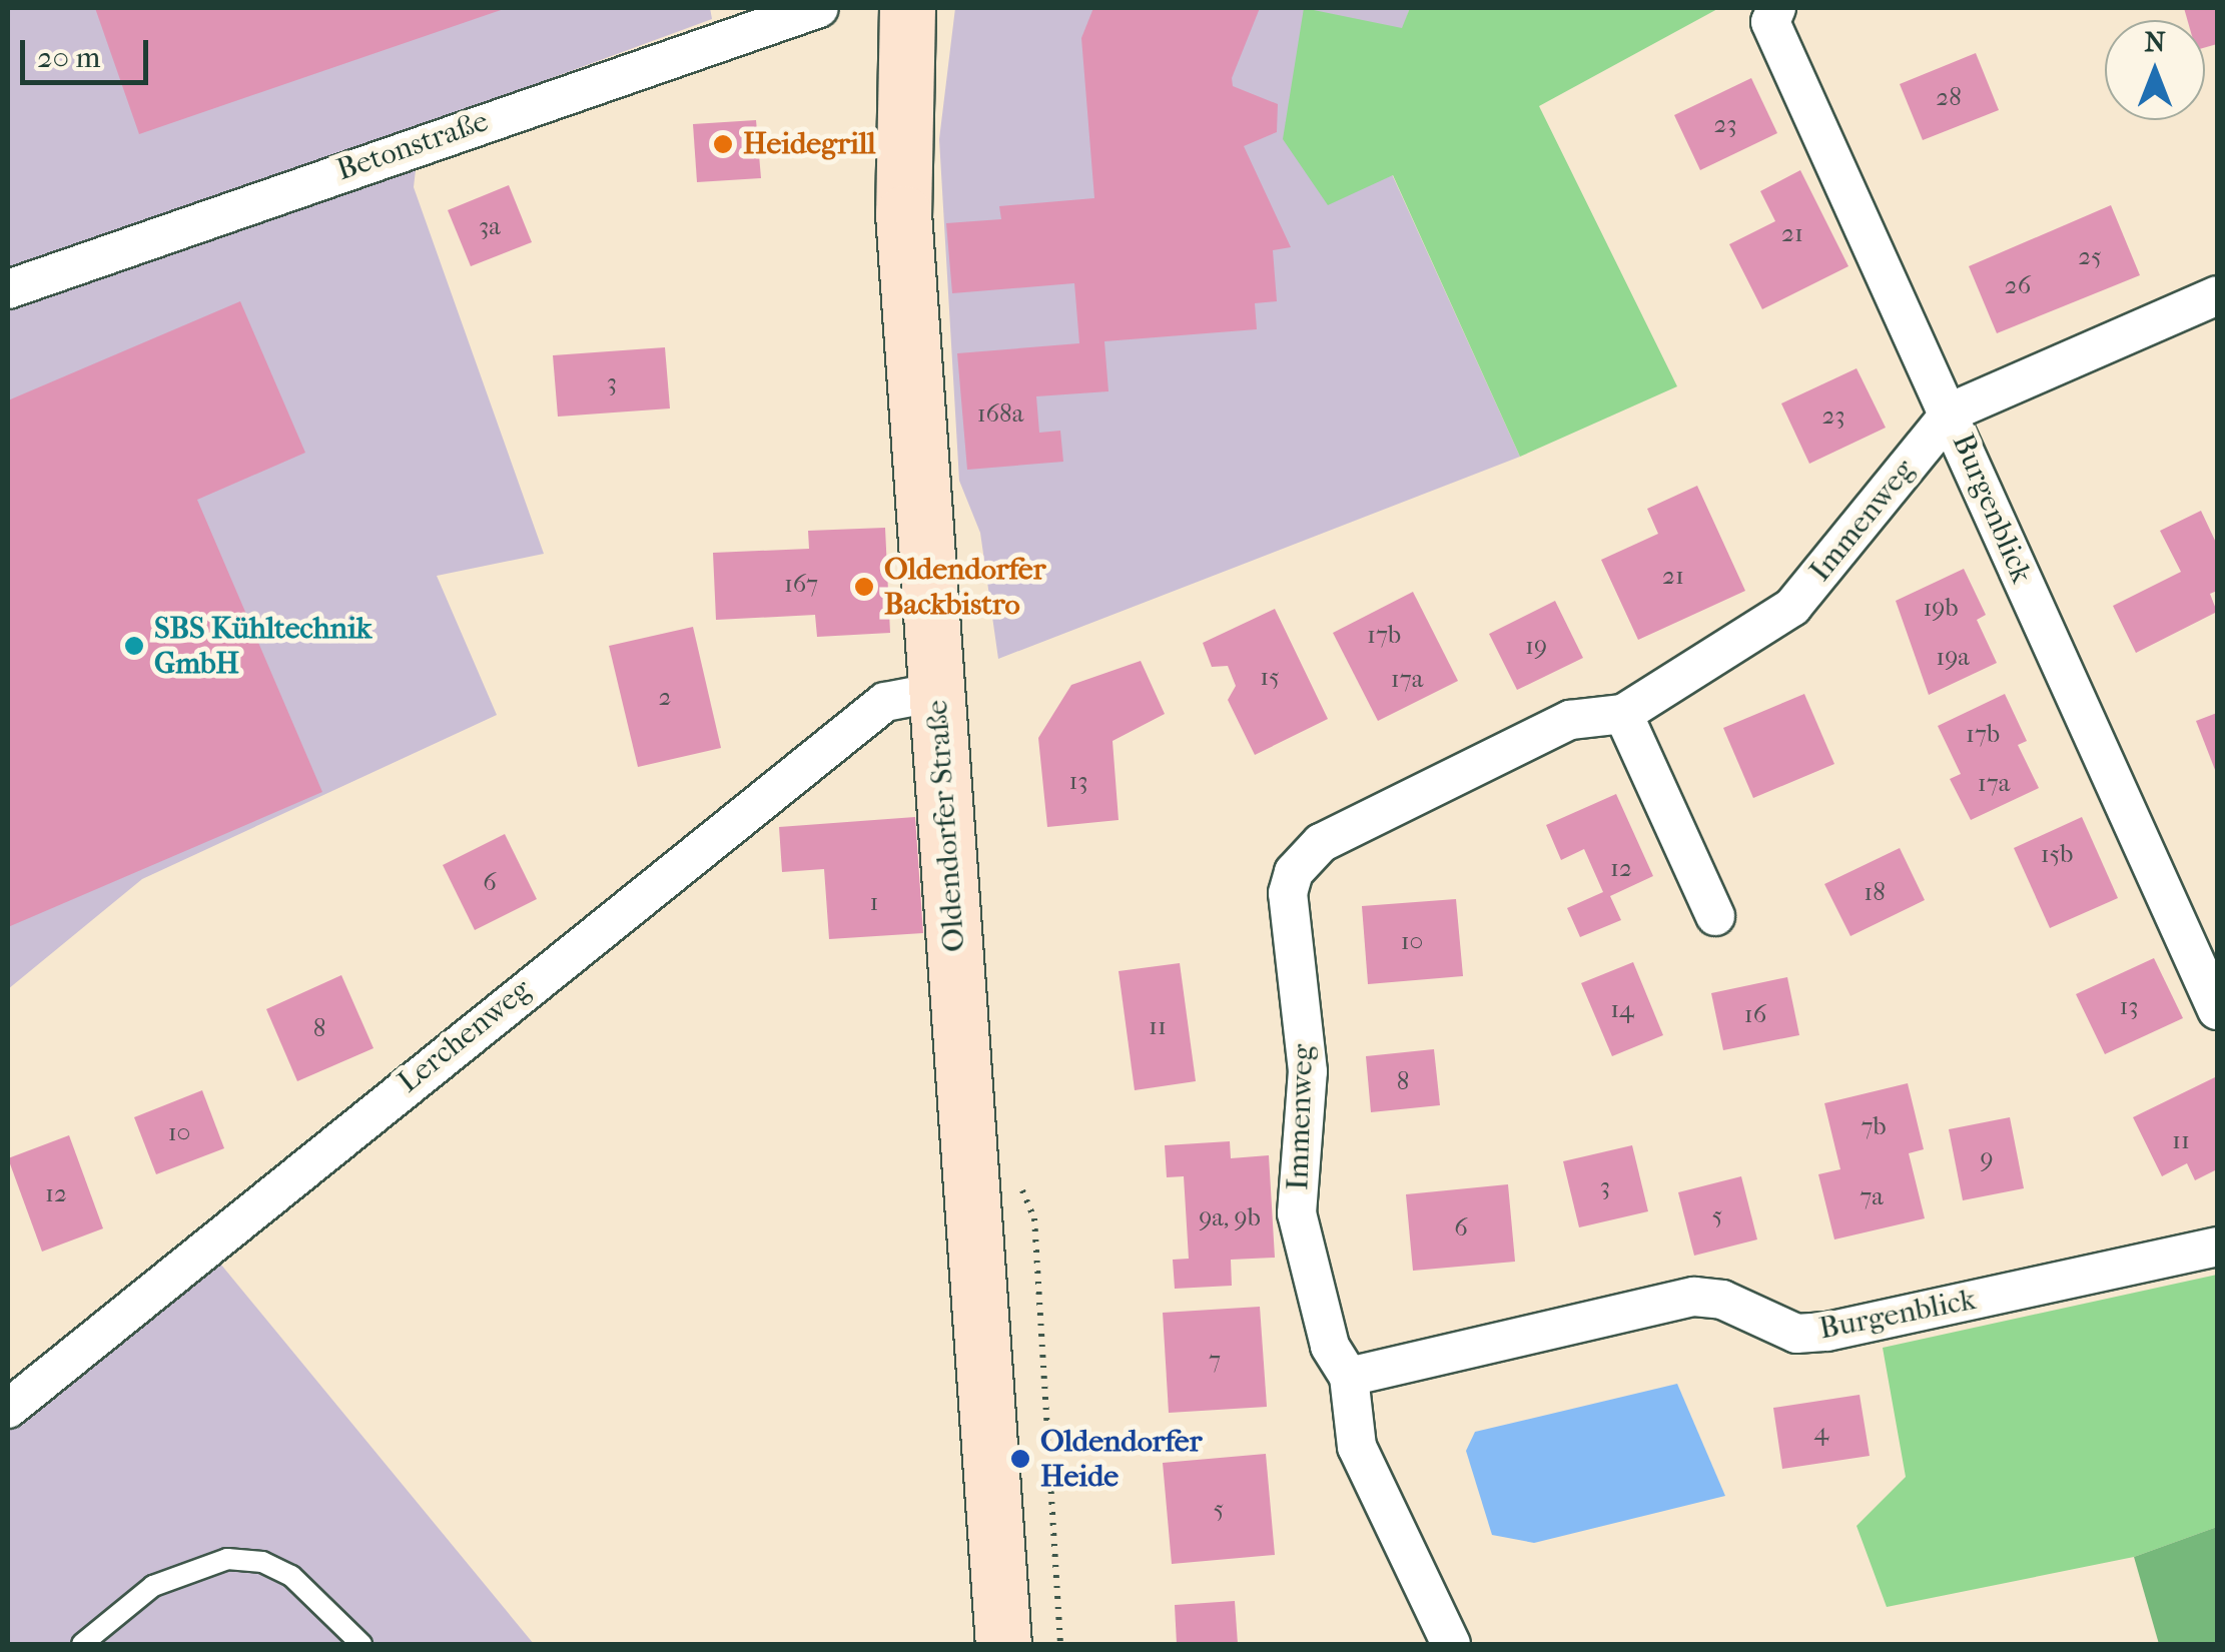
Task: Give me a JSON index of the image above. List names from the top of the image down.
{
  "streets": {
    "main road": ["Oldendorfer Straße"],
    "street": [
      "Betonstraße",
      "Burgenblick",
      "Immenweg",
      "Lerchenweg"
    ]
  },
  "crossings": [
    ["Burgenblick", "Immenweg"],
    ["Oldendorfer Straße", "Lerchenweg"]
  ],
  "places": [
    "Heidegrill",
    "Oldendorfer Backbistro",
    "SBS Kühltechnik GmbH",
    "Oldendorfer Heide"
  ],
  "house_numbers": [
    "28",
    "23",
    "3a",
    "21",
    "25",
    "26",
    "3",
    "168a",
    "23",
    "21",
    "167",
    "19b",
    "17b",
    "19",
    "19a",
    "15",
    "17a",
    "2",
    "17b",
    "13",
    "17a",
    "15b",
    "12",
    "6",
    "18",
    "1",
    "10",
    "13",
    "14",
    "16",
    "11",
    "8",
    "8",
    "7b",
    "10",
    "11",
    "9",
    "3",
    "12",
    "7a",
    "5",
    "9a, 9b",
    "6",
    "7",
    "4",
    "5"
  ],
  "scale_bar": "20 m",
  "north": "top"
}
